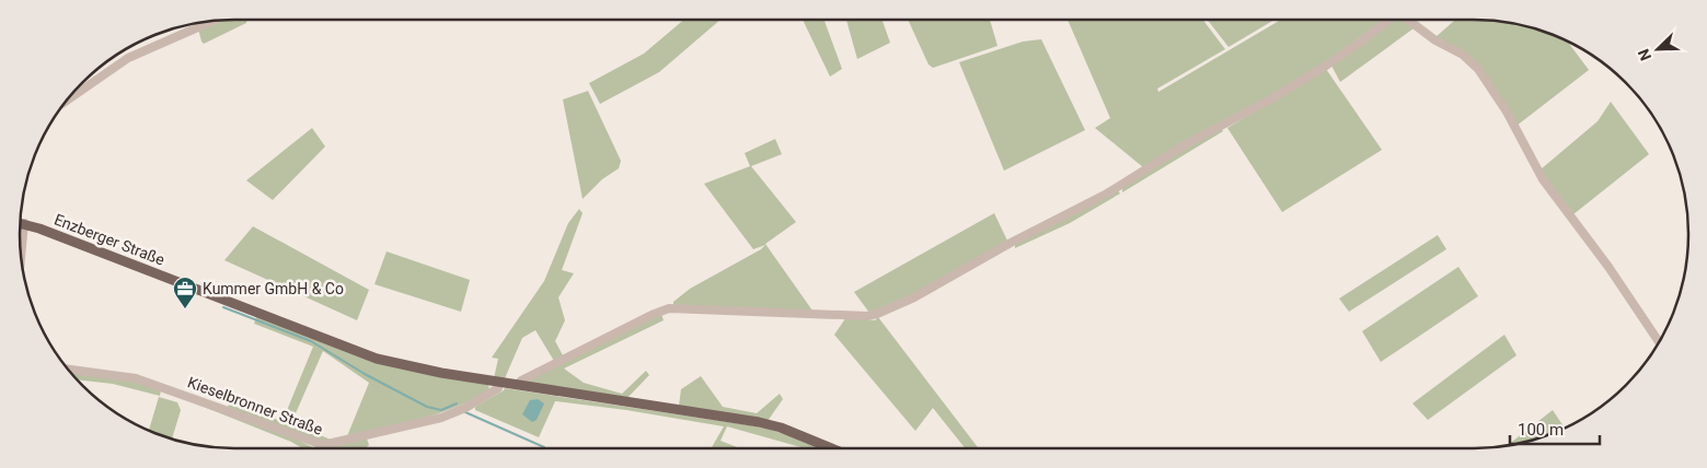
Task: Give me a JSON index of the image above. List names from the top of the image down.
{
  "streets": {
    "main road": ["Enzberger Straße"],
    "street": ["Kieselbronner Straße"]
  },
  "crossings": [
    ["Enzberger Straße", "Kieselbronner Straße"]
  ],
  "places": {
    "office": ["Kummer GmbH & Co"]
  },
  "scale_bar": "100 m",
  "north": "bottom left"
}
